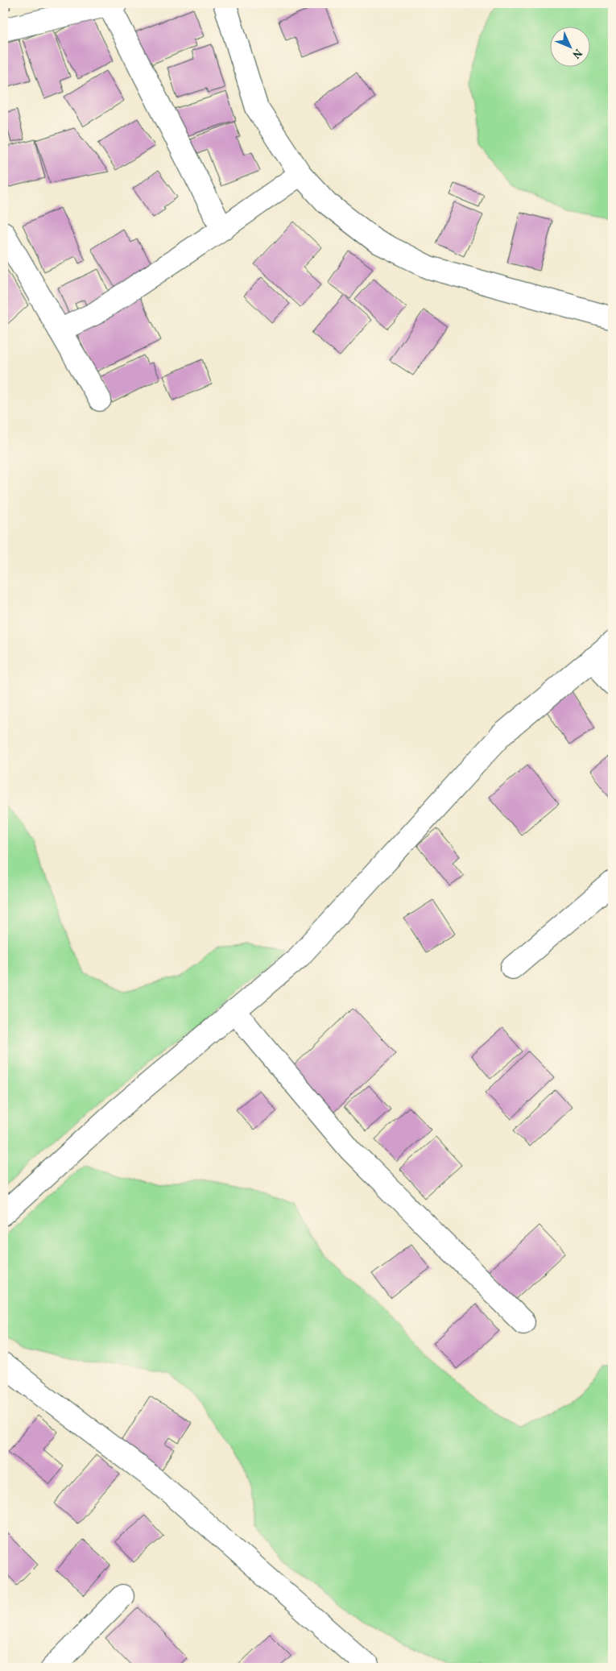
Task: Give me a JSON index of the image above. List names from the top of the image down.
{
  "north": "bottom right"
}
